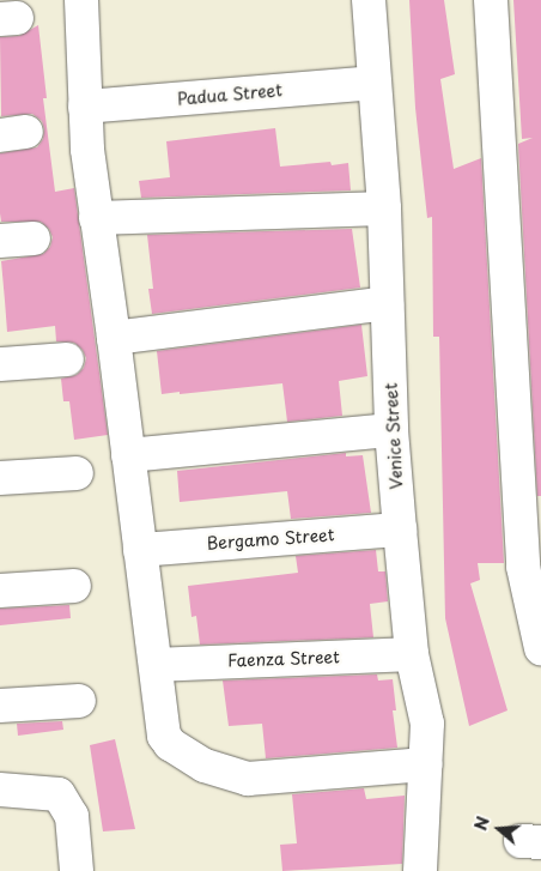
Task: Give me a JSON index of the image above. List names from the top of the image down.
{
  "streets": {
    "street": [
      "Padua Street",
      "Venice Street",
      "Bergamo Street",
      "Faenza Street"
    ]
  },
  "crossings": [
    ["Padua Street", "Venice Street"],
    ["Venice Street", "Bergamo Street"],
    ["Venice Street", "Faenza Street"]
  ],
  "north": "left"
}
